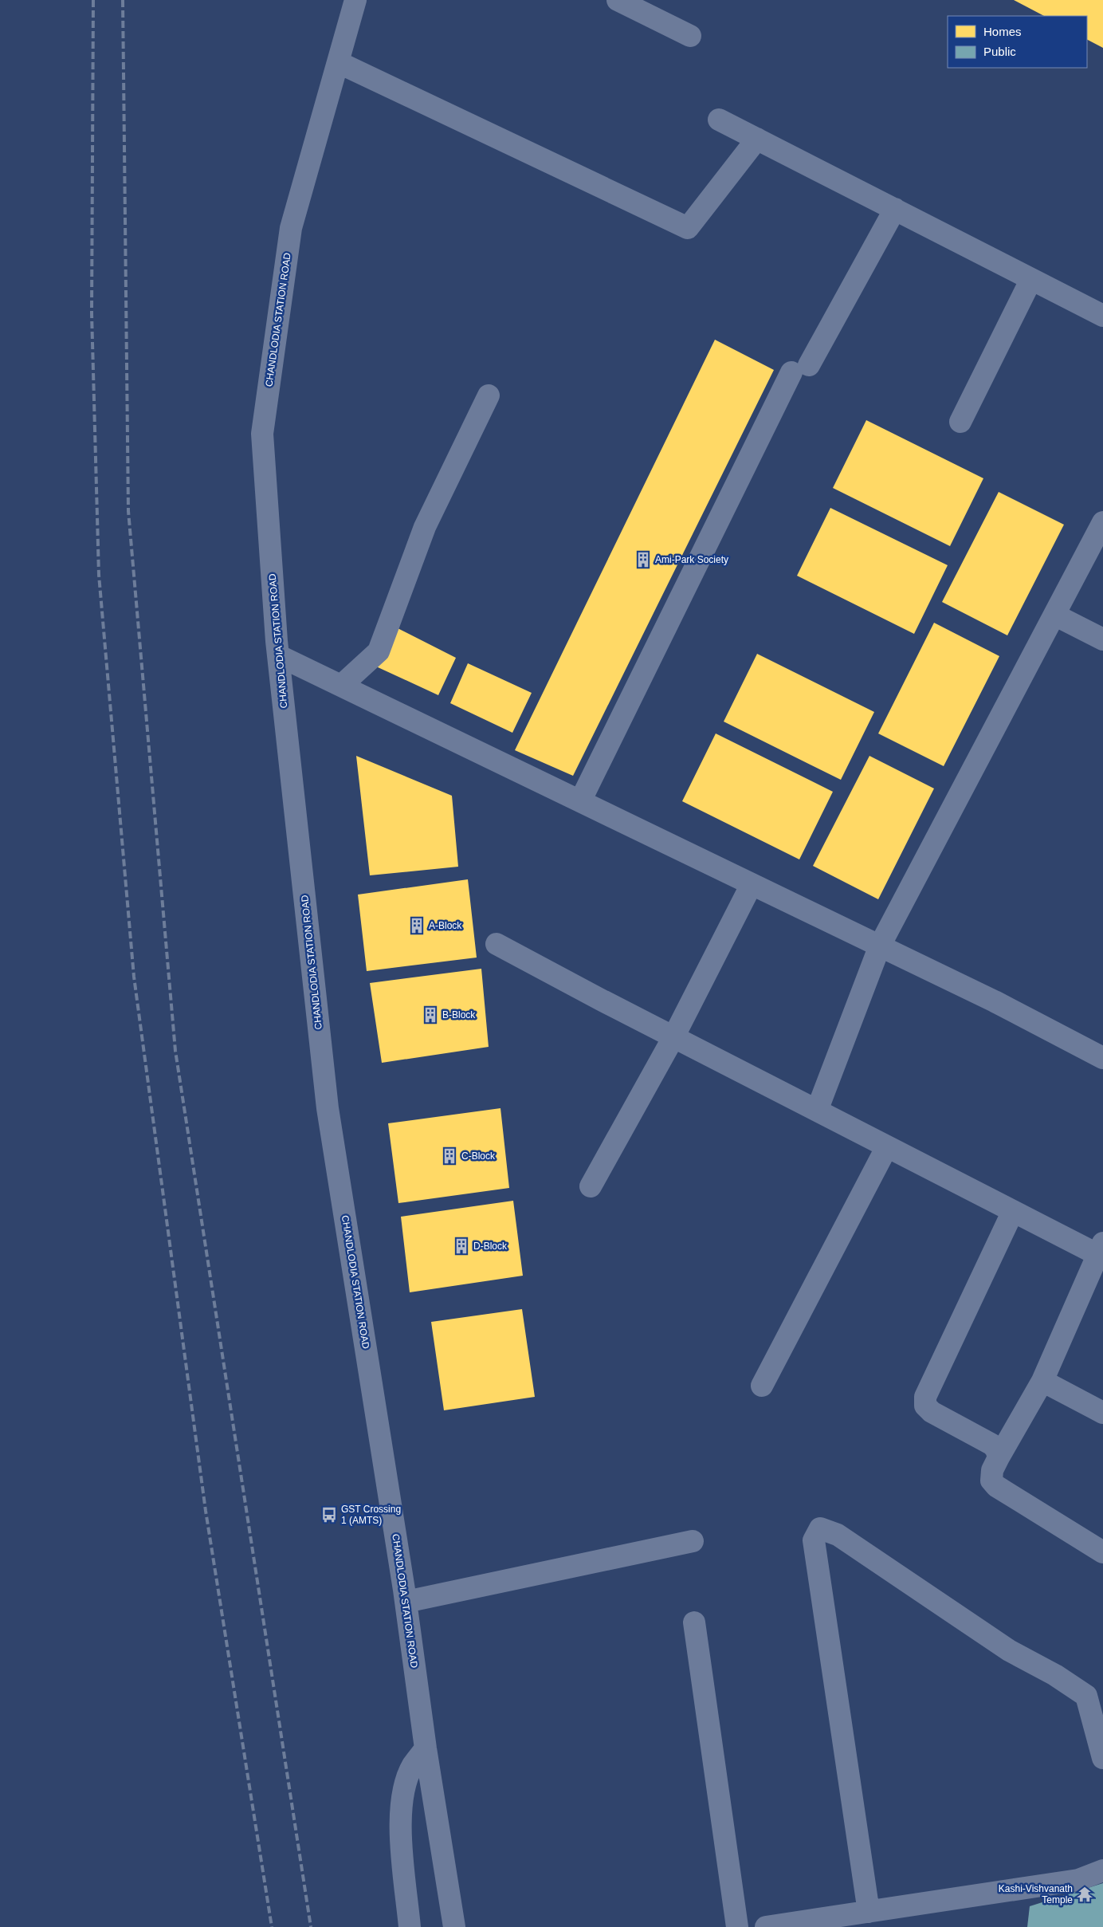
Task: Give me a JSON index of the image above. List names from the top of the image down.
{
  "streets": {
    "street": ["CHANDLODIA STATION ROAD"]
  },
  "places": {
    "building": [
      "Ami-Park Society",
      "A-Block",
      "B-Block",
      "C-Block",
      "D-Block"
    ],
    "bus stop": ["GST Crossing 1 (AMTS)"],
    "temple": ["Kashi-Vishvanath Temple"]
  },
  "legend": ["Homes", "Public"]
}
